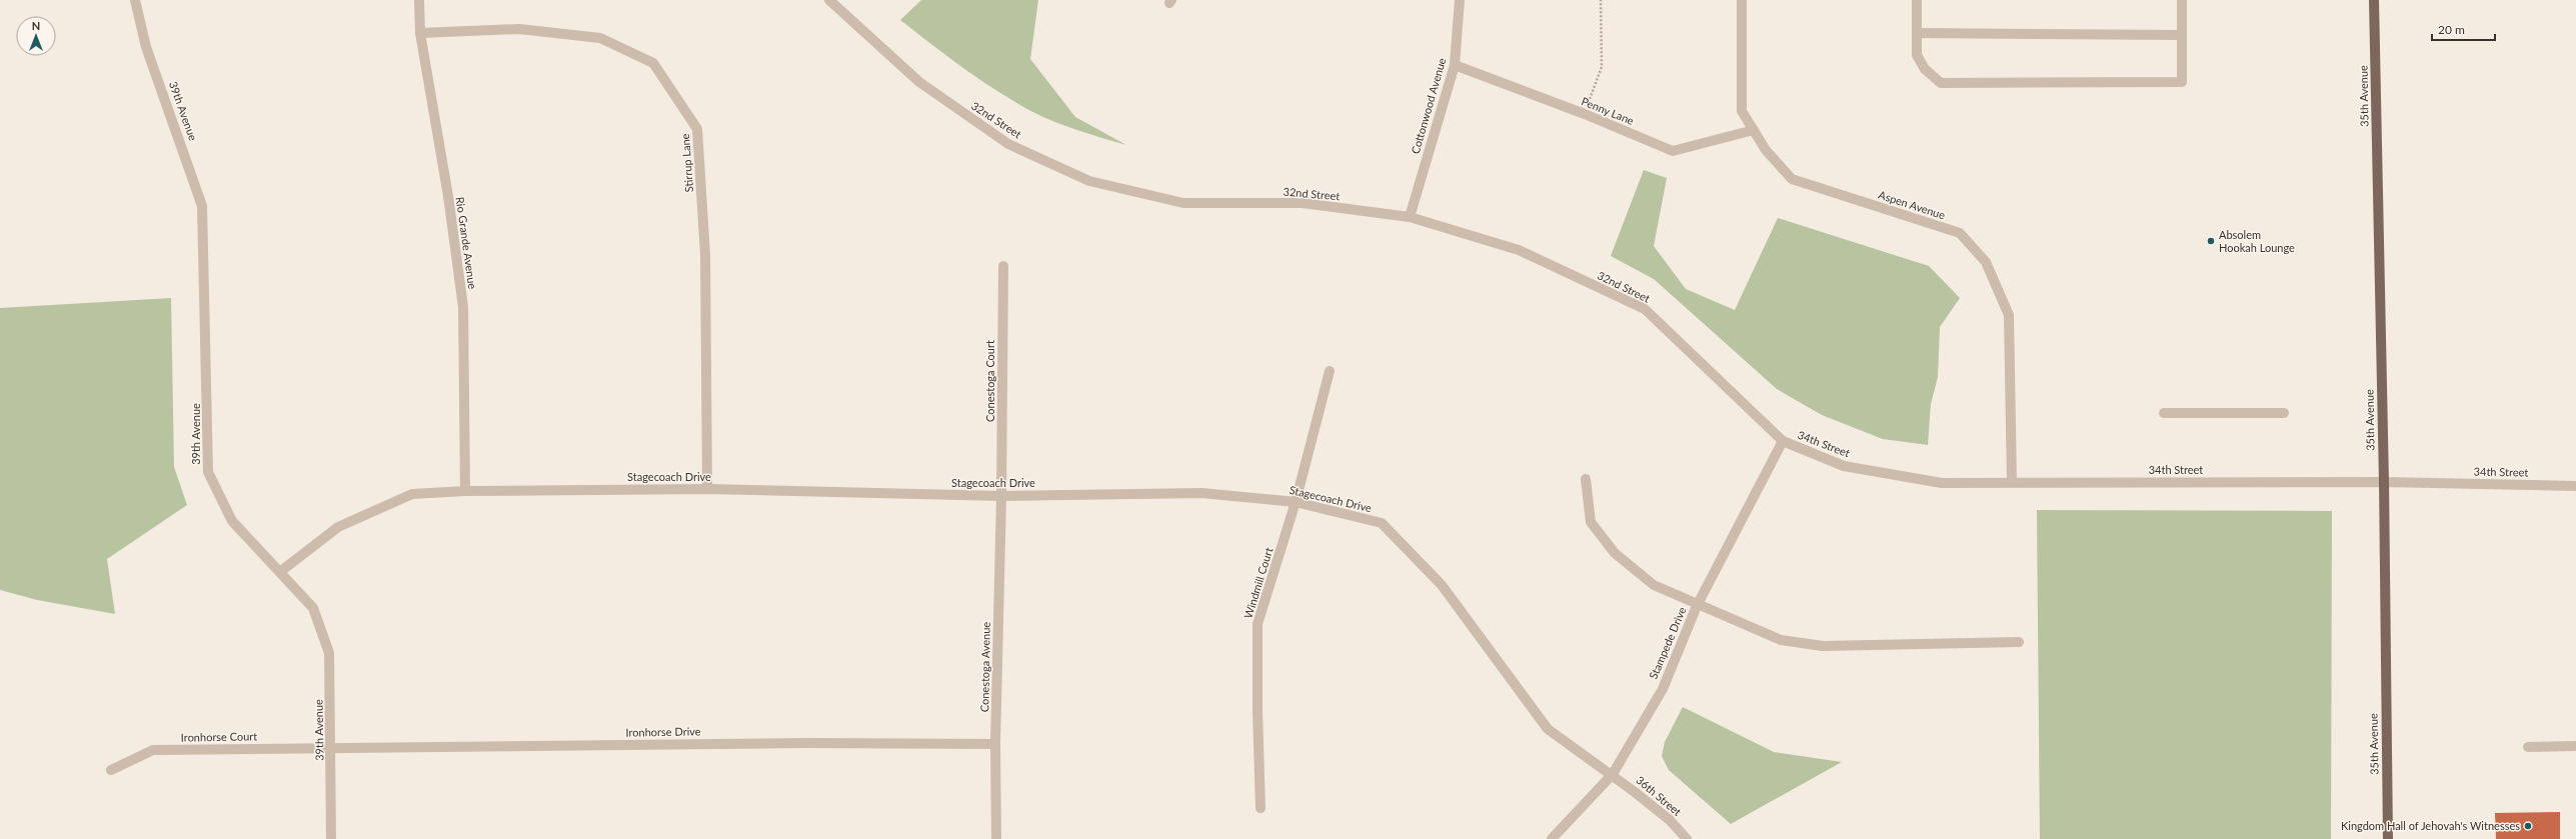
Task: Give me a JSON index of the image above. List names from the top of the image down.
{
  "streets": {
    "main road": ["35th Avenue"],
    "street": [
      "Cottonwood Avenue",
      "39th Avenue",
      "Penny Lane",
      "32nd Street",
      "Stirrup Lane",
      "Aspen Avenue",
      "Rio Grande Avenue",
      "Conestoga Court",
      "34th Street",
      "Stagecoach Drive",
      "Windmill Court",
      "Stampede Drive",
      "Conestoga Avenue",
      "Ironhorse Drive",
      "Ironhorse Court",
      "36th Street"
    ]
  },
  "crossings": [
    ["35th Avenue", "34th Street"],
    ["Cottonwood Avenue", "Penny Lane"],
    ["Cottonwood Avenue", "32nd Street"],
    ["39th Avenue", "Stagecoach Drive"],
    ["39th Avenue", "Ironhorse Drive"],
    ["39th Avenue", "Ironhorse Court"],
    ["Penny Lane", "Aspen Avenue"],
    ["32nd Street", "34th Street"],
    ["32nd Street", "Stampede Drive"],
    ["Stirrup Lane", "Rio Grande Avenue"],
    ["Stirrup Lane", "Stagecoach Drive"],
    ["Aspen Avenue", "34th Street"],
    ["Rio Grande Avenue", "Stagecoach Drive"],
    ["Conestoga Court", "Stagecoach Drive"],
    ["Conestoga Court", "Conestoga Avenue"],
    ["34th Street", "Stampede Drive"],
    ["Stagecoach Drive", "Windmill Court"],
    ["Stagecoach Drive", "Stampede Drive"],
    ["Stagecoach Drive", "Conestoga Avenue"],
    ["Stagecoach Drive", "36th Street"],
    ["Stampede Drive", "36th Street"],
    ["Conestoga Avenue", "Ironhorse Drive"],
    ["Ironhorse Drive", "Ironhorse Court"]
  ],
  "places": ["Absolem Hookah Lounge", "Kingdom Hall of Jehovah's Witnesses"],
  "scale_bar": "20 m",
  "north": "top"
}
